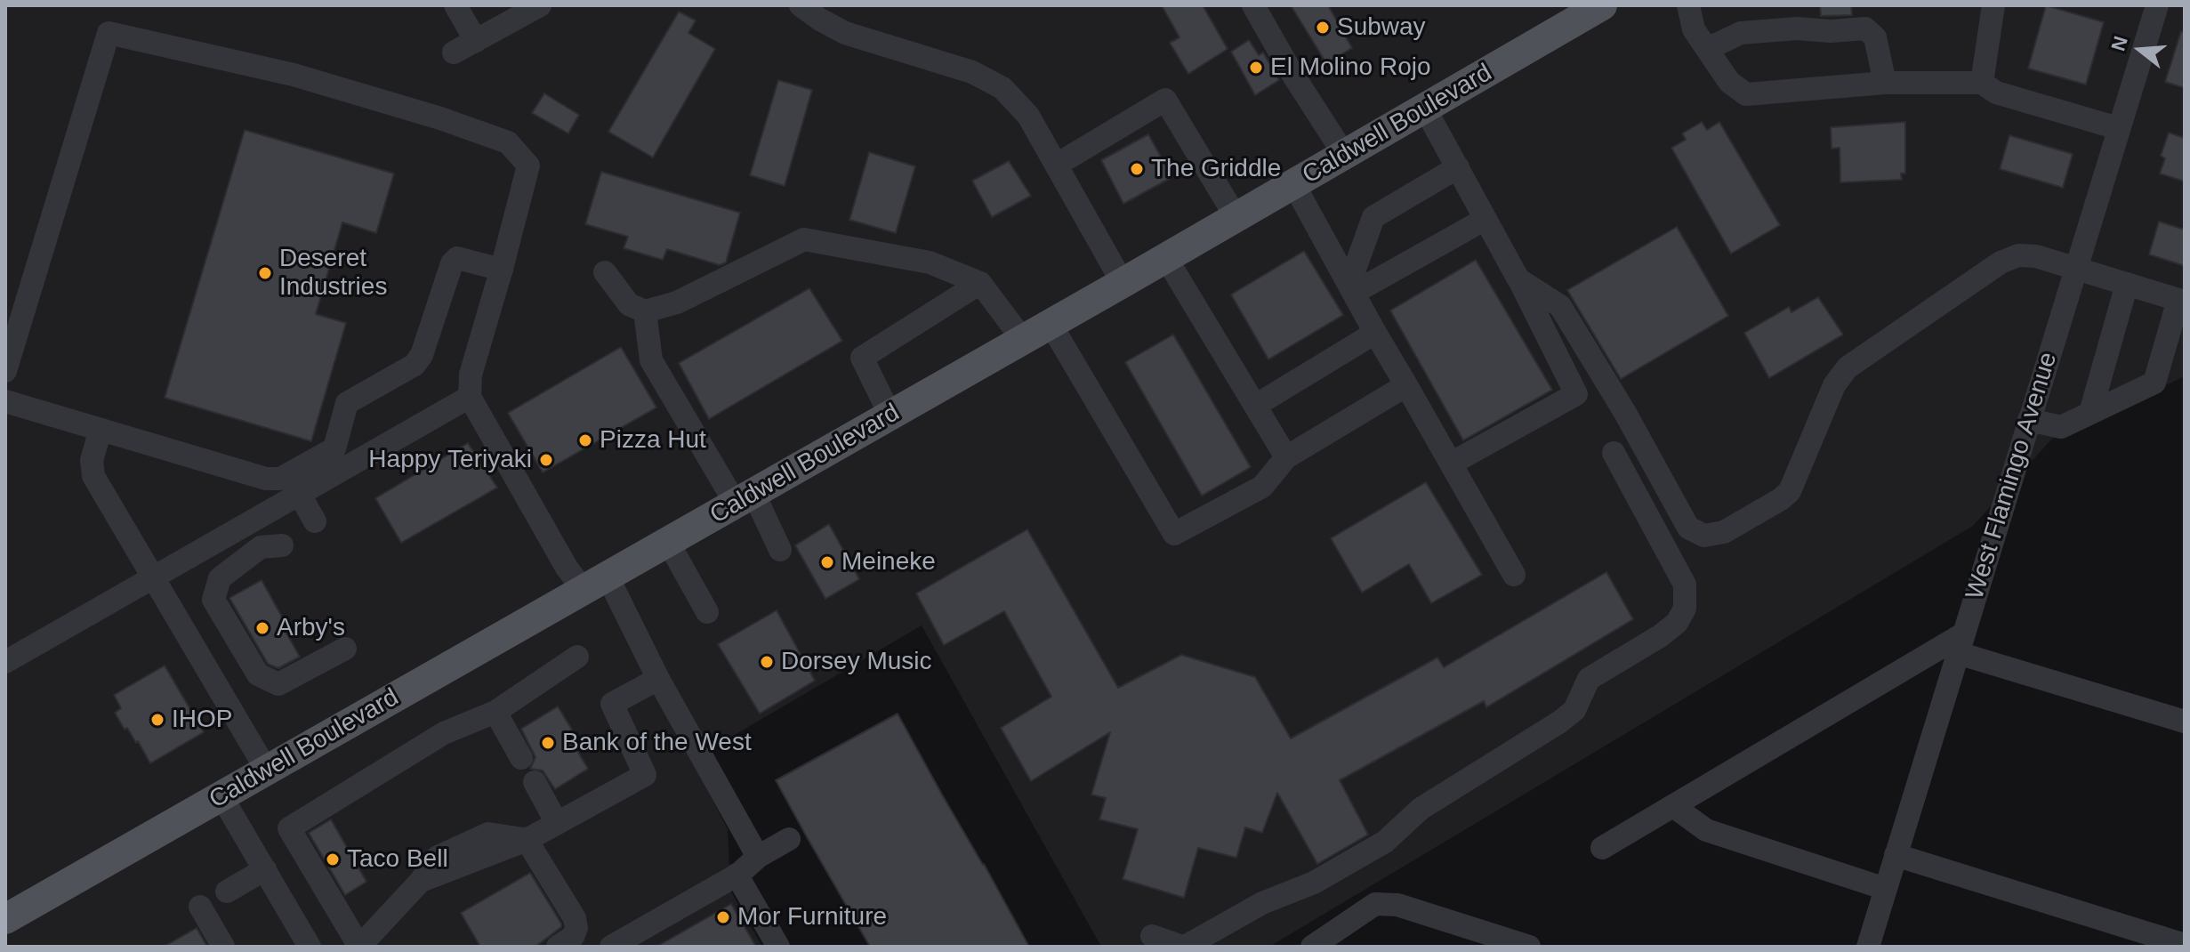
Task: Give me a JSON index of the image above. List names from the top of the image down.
{
  "streets": {
    "main road": ["Caldwell Boulevard"],
    "street": ["West Flamingo Avenue"]
  },
  "places": [
    "Subway",
    "El Molino Rojo",
    "The Griddle",
    "Deseret Industries",
    "Pizza Hut",
    "Happy Teriyaki",
    "Meineke",
    "Arby's",
    "Dorsey Music",
    "IHOP",
    "Bank of the West",
    "Taco Bell",
    "Mor Furniture"
  ],
  "north": "left"
}
